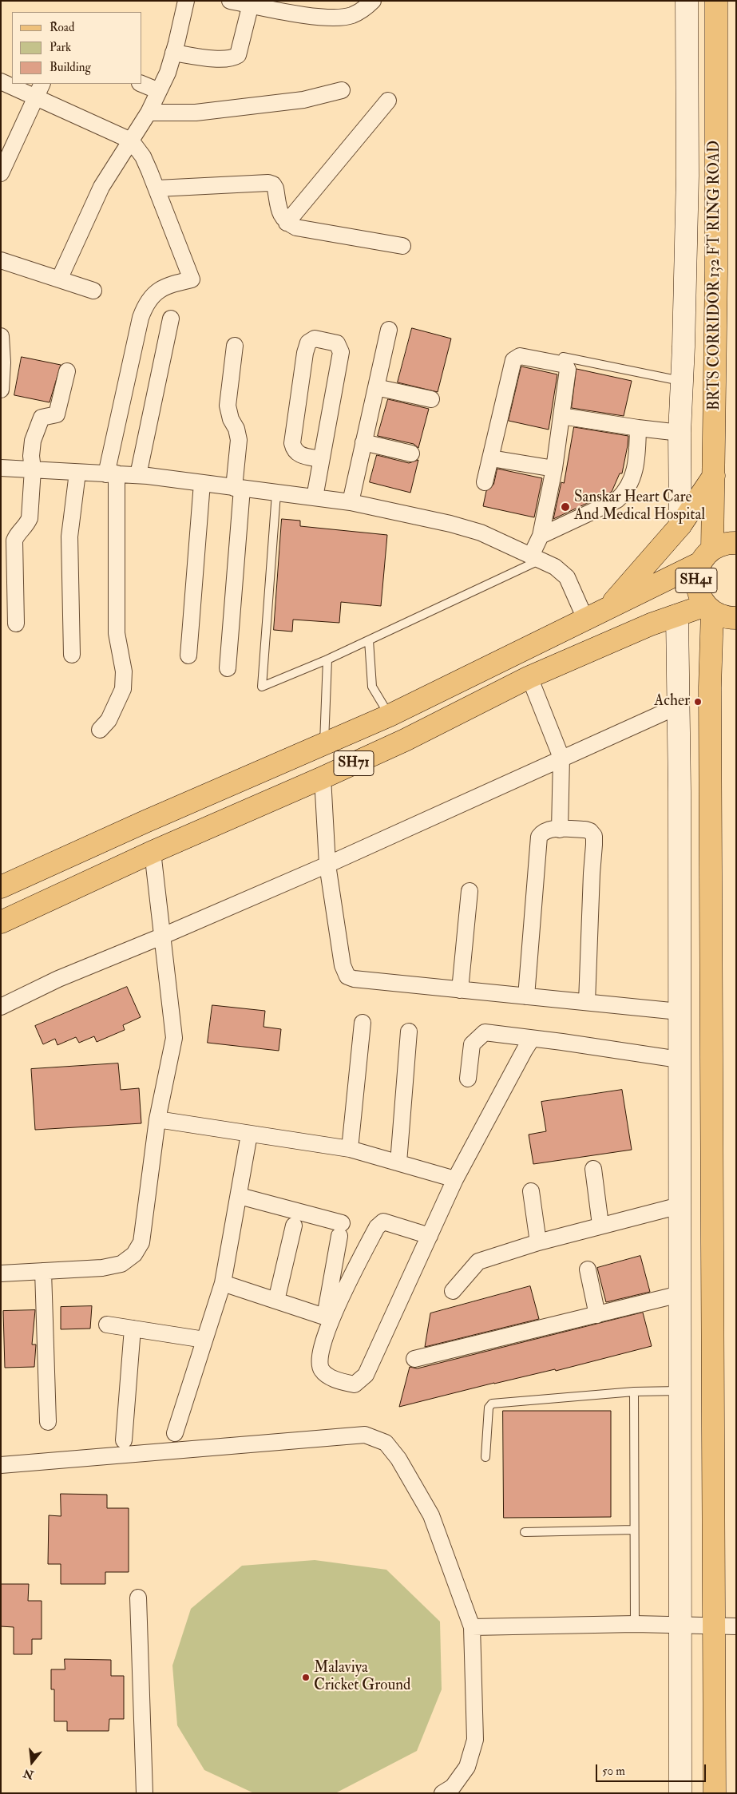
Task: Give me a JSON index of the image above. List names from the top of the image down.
{
  "streets": {
    "main road": ["BRTS CORRIDOR 132 FT RING ROAD", "SH41", "SH71"]
  },
  "crossings": [
    ["BRTS CORRIDOR 132 FT RING ROAD", "SH41"],
    ["BRTS CORRIDOR 132 FT RING ROAD", "SH71"],
    ["SH41", "SH71"]
  ],
  "places": ["Sanskar Heart Care And Medical Hospital", "Acher", "Malaviya Cricket Ground"],
  "legend": ["Road", "Park", "Building"],
  "scale_bar": "50 m",
  "north": "bottom"
}
